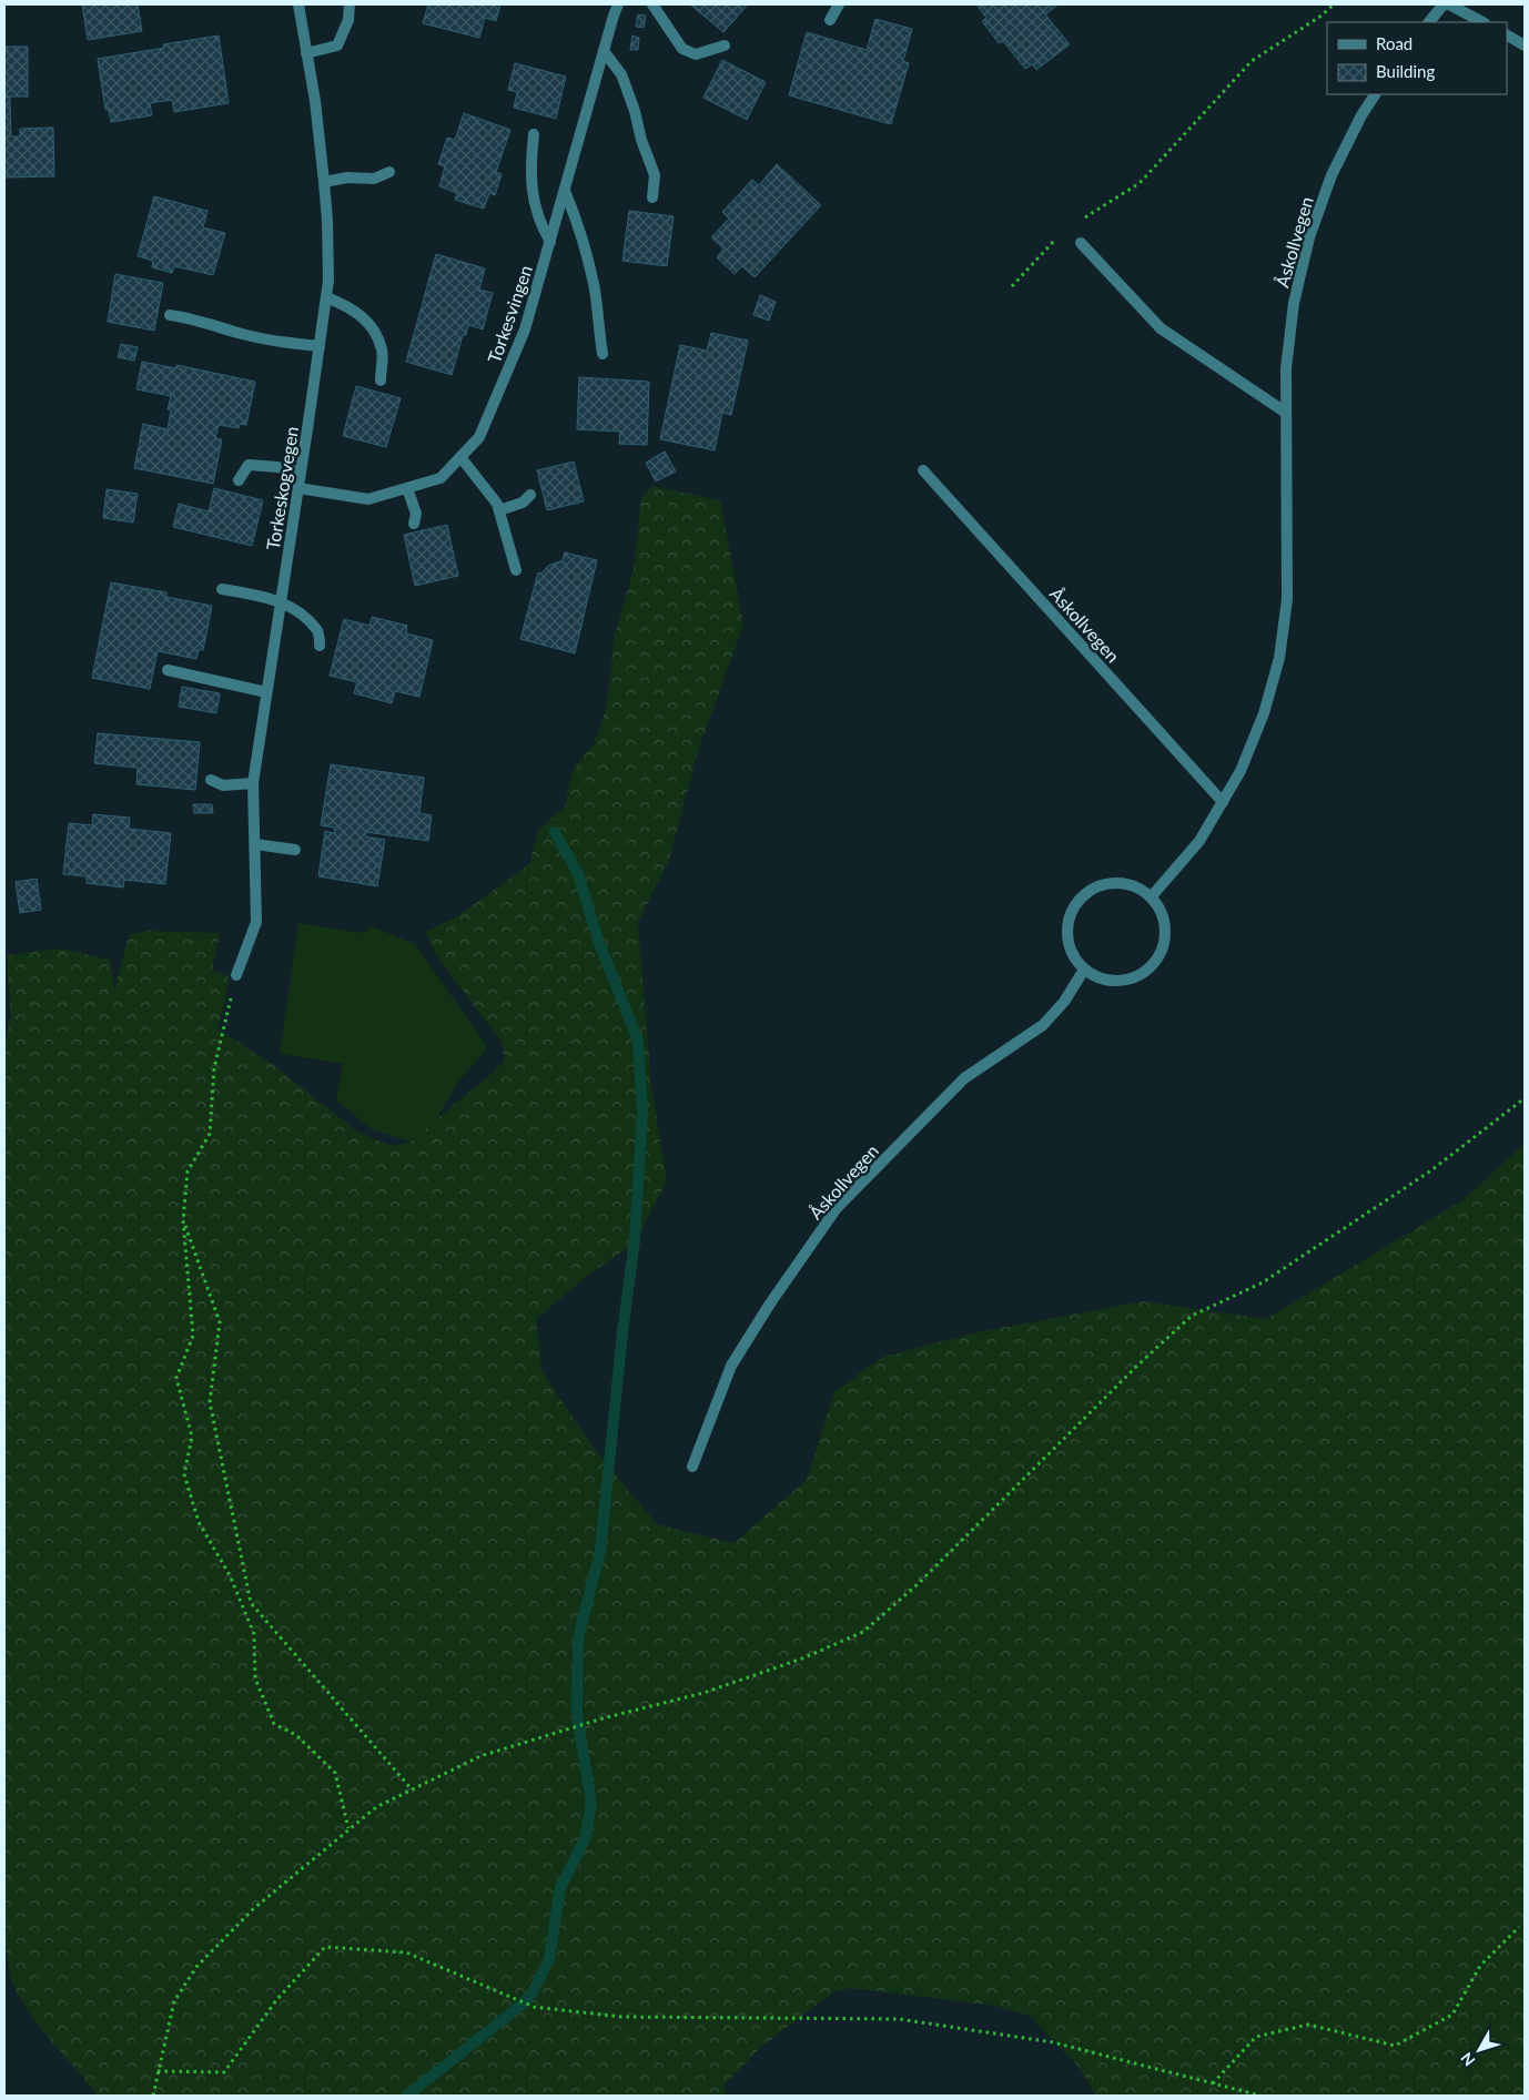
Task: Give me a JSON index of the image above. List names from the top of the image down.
{
  "streets": {
    "street": ["Åskollvegen", "Torkesvingen", "Torkeskogvegen"]
  },
  "crossings": [
    ["Torkesvingen", "Torkeskogvegen"]
  ],
  "legend": ["Road", "Building"],
  "north": "bottom left"
}
